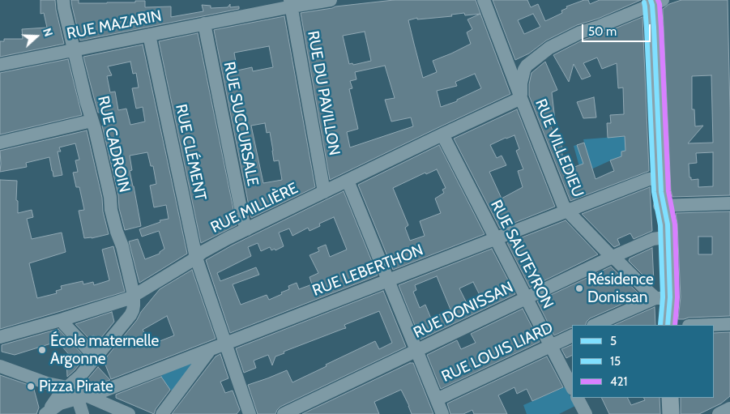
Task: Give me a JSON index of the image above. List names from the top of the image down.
{
  "streets": {
    "street": [
      "RUE MAZARIN",
      "RUE DU PAVILLON",
      "RUE SUCCURSALE",
      "RUE CADROIN",
      "RUE VILLEDIEU",
      "RUE CLÉMENT",
      "RUE MILLIÈRE",
      "RUE SAUTEYRON",
      "RUE LEBERTHON",
      "RUE DONISSAN",
      "RUE LOUIS LIARD"
    ]
  },
  "crossings": [
    ["RUE MAZARIN", "RUE DU PAVILLON"],
    ["RUE MAZARIN", "RUE SUCCURSALE"],
    ["RUE MAZARIN", "RUE CADROIN"],
    ["RUE MAZARIN", "RUE CLÉMENT"],
    ["RUE DU PAVILLON", "RUE MILLIÈRE"],
    ["RUE SUCCURSALE", "RUE MILLIÈRE"],
    ["RUE CADROIN", "RUE MILLIÈRE"],
    ["RUE CADROIN", "RUE LEBERTHON"],
    ["RUE VILLEDIEU", "RUE MILLIÈRE"],
    ["RUE VILLEDIEU", "RUE LEBERTHON"],
    ["RUE VILLEDIEU", "RUE DONISSAN"],
    ["RUE CLÉMENT", "RUE MILLIÈRE"],
    ["RUE CLÉMENT", "RUE LEBERTHON"],
    ["RUE MILLIÈRE", "RUE SAUTEYRON"],
    ["RUE SAUTEYRON", "RUE LEBERTHON"],
    ["RUE SAUTEYRON", "RUE DONISSAN"],
    ["RUE SAUTEYRON", "RUE LOUIS LIARD"]
  ],
  "places": ["Résidence Donissan", "École maternelle Argonne", "Pizza Pirate"],
  "lines": ["transit line 5", "transit line 421", "transit line 15"],
  "legend": ["5", "15", "421"],
  "scale_bar": "50 m",
  "north": "right"
}
